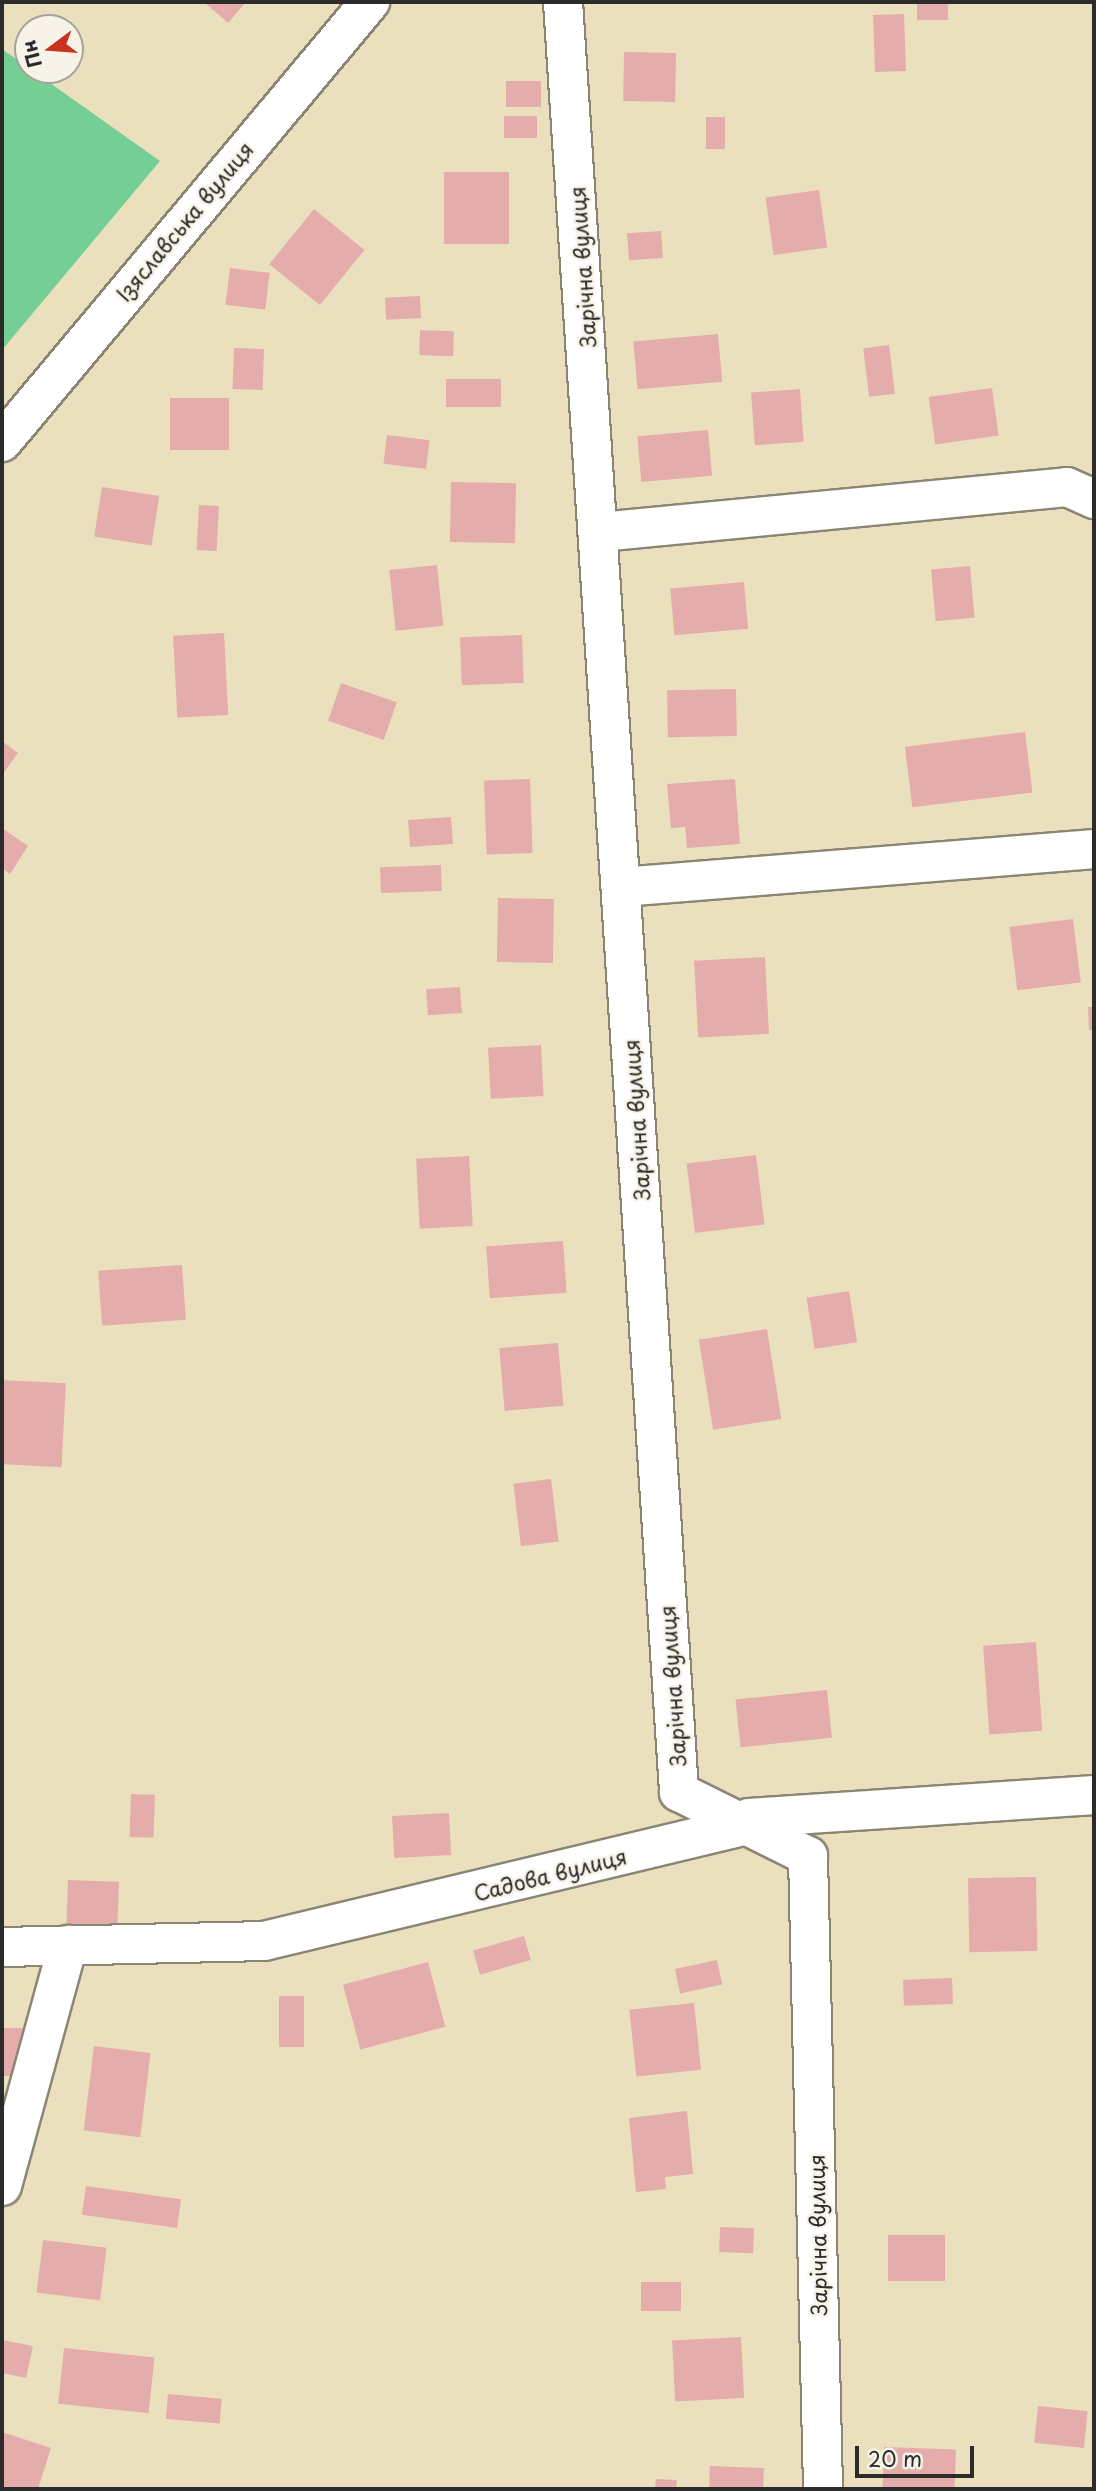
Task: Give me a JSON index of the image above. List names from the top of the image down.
{
  "streets": {
    "street": ["Ізяславська вулиця", "Зарічна вулиця", "Садова вулиця"]
  },
  "crossings": [
    ["Зарічна вулиця", "Садова вулиця"]
  ],
  "scale_bar": "20 m",
  "north": "left"
}
